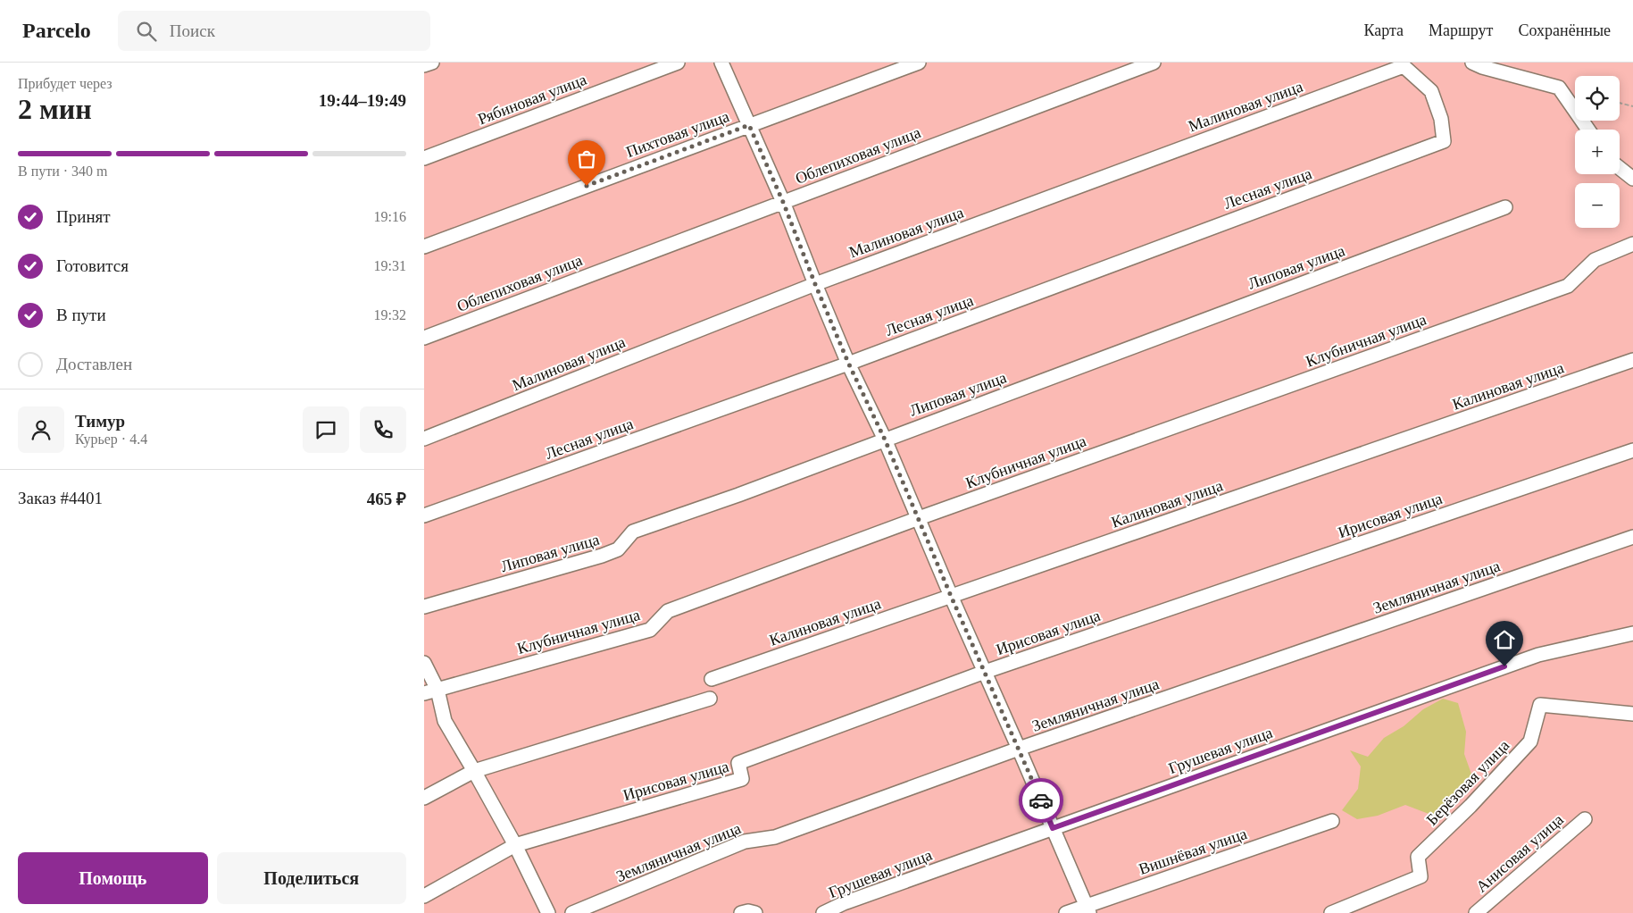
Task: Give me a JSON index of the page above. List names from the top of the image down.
{
  "streets": {
    "street": [
      "Рябиновая улица",
      "Малиновая улица",
      "Пихтовая улица",
      "Облепиховая улица",
      "Лесная улица",
      "Липовая улица",
      "Клубничная улица",
      "Калиновая улица",
      "Ирисовая улица",
      "Земляничная улица",
      "Грушевая улица",
      "Берёзовая улица",
      "Вишнёвая улица",
      "Анисовая улица"
    ]
  },
  "crossings": [
    ["Малиновая улица", "Лесная улица"]
  ],
  "page": {
    "header": "Parcelo",
    "search": "Поиск",
    "nav": ["Карта", "Маршрут", "Сохранённые"],
    "heading": ["2 мин", "Прибудет через", "19:44–19:49"],
    "panel": [
      "Тимур",
      "Курьер · 4.4",
      "Заказ #4401",
      "465 ₽"
    ],
    "map_buttons": ["+", "−"],
    "bar": "В пути · 340 m",
    "list": [
      ["Принят", "19:16"],
      ["Готовится", "19:31"],
      ["В пути", "19:32"],
      "Доставлен"
    ],
    "buttons": ["Помощь", "Поделиться"]
  }
}
